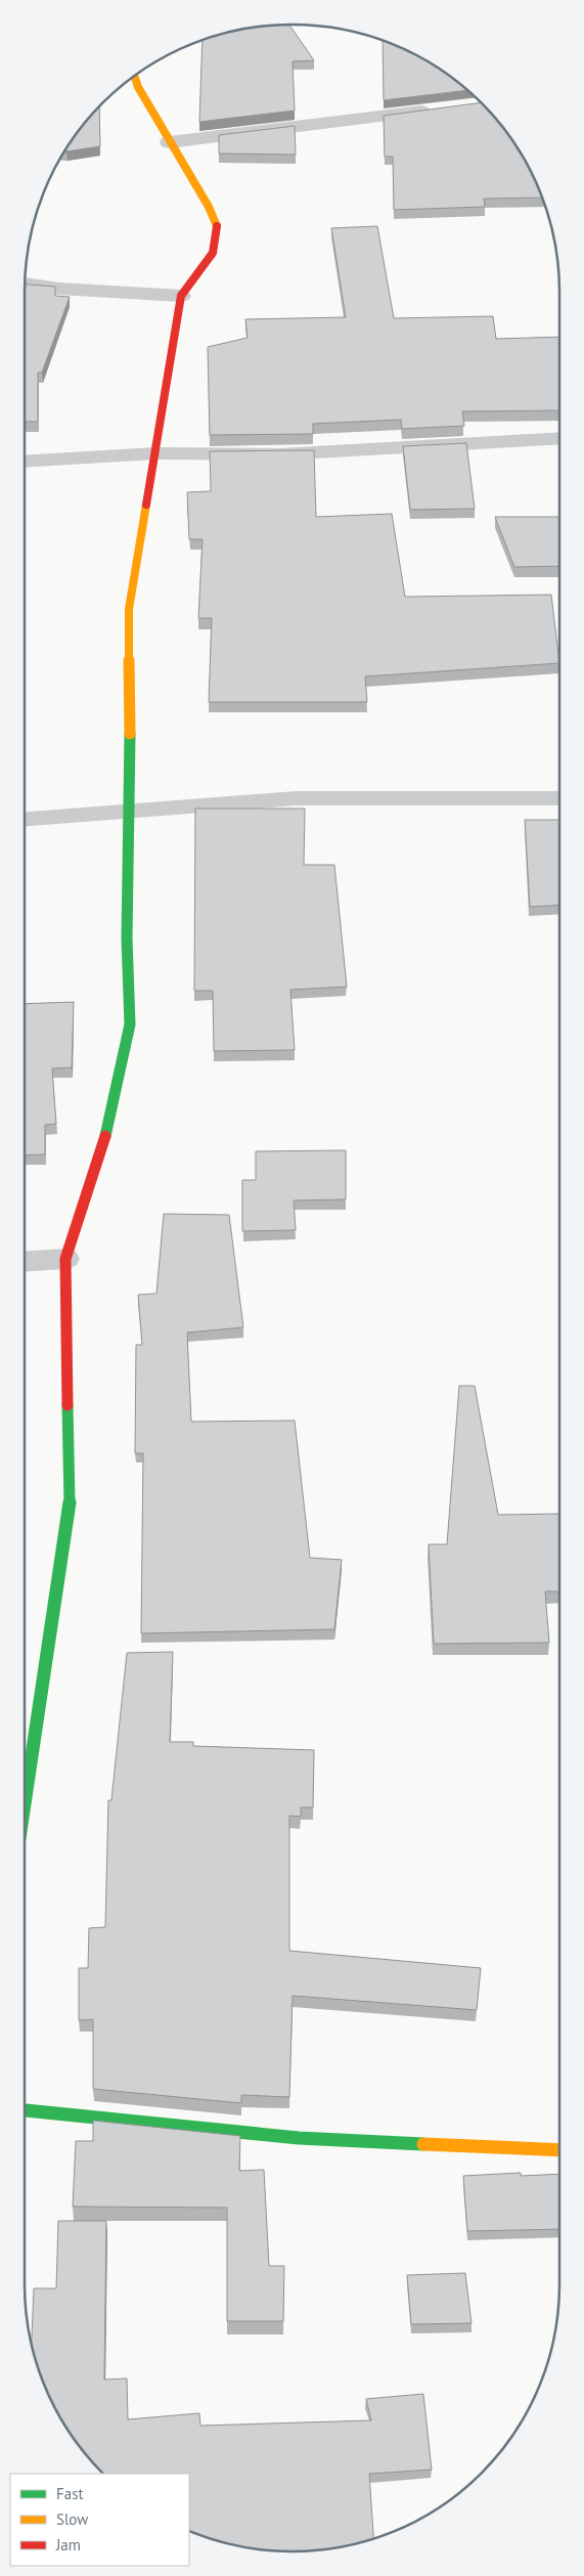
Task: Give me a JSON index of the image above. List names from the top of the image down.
{
  "legend": ["Fast", "Slow", "Jam"]
}
